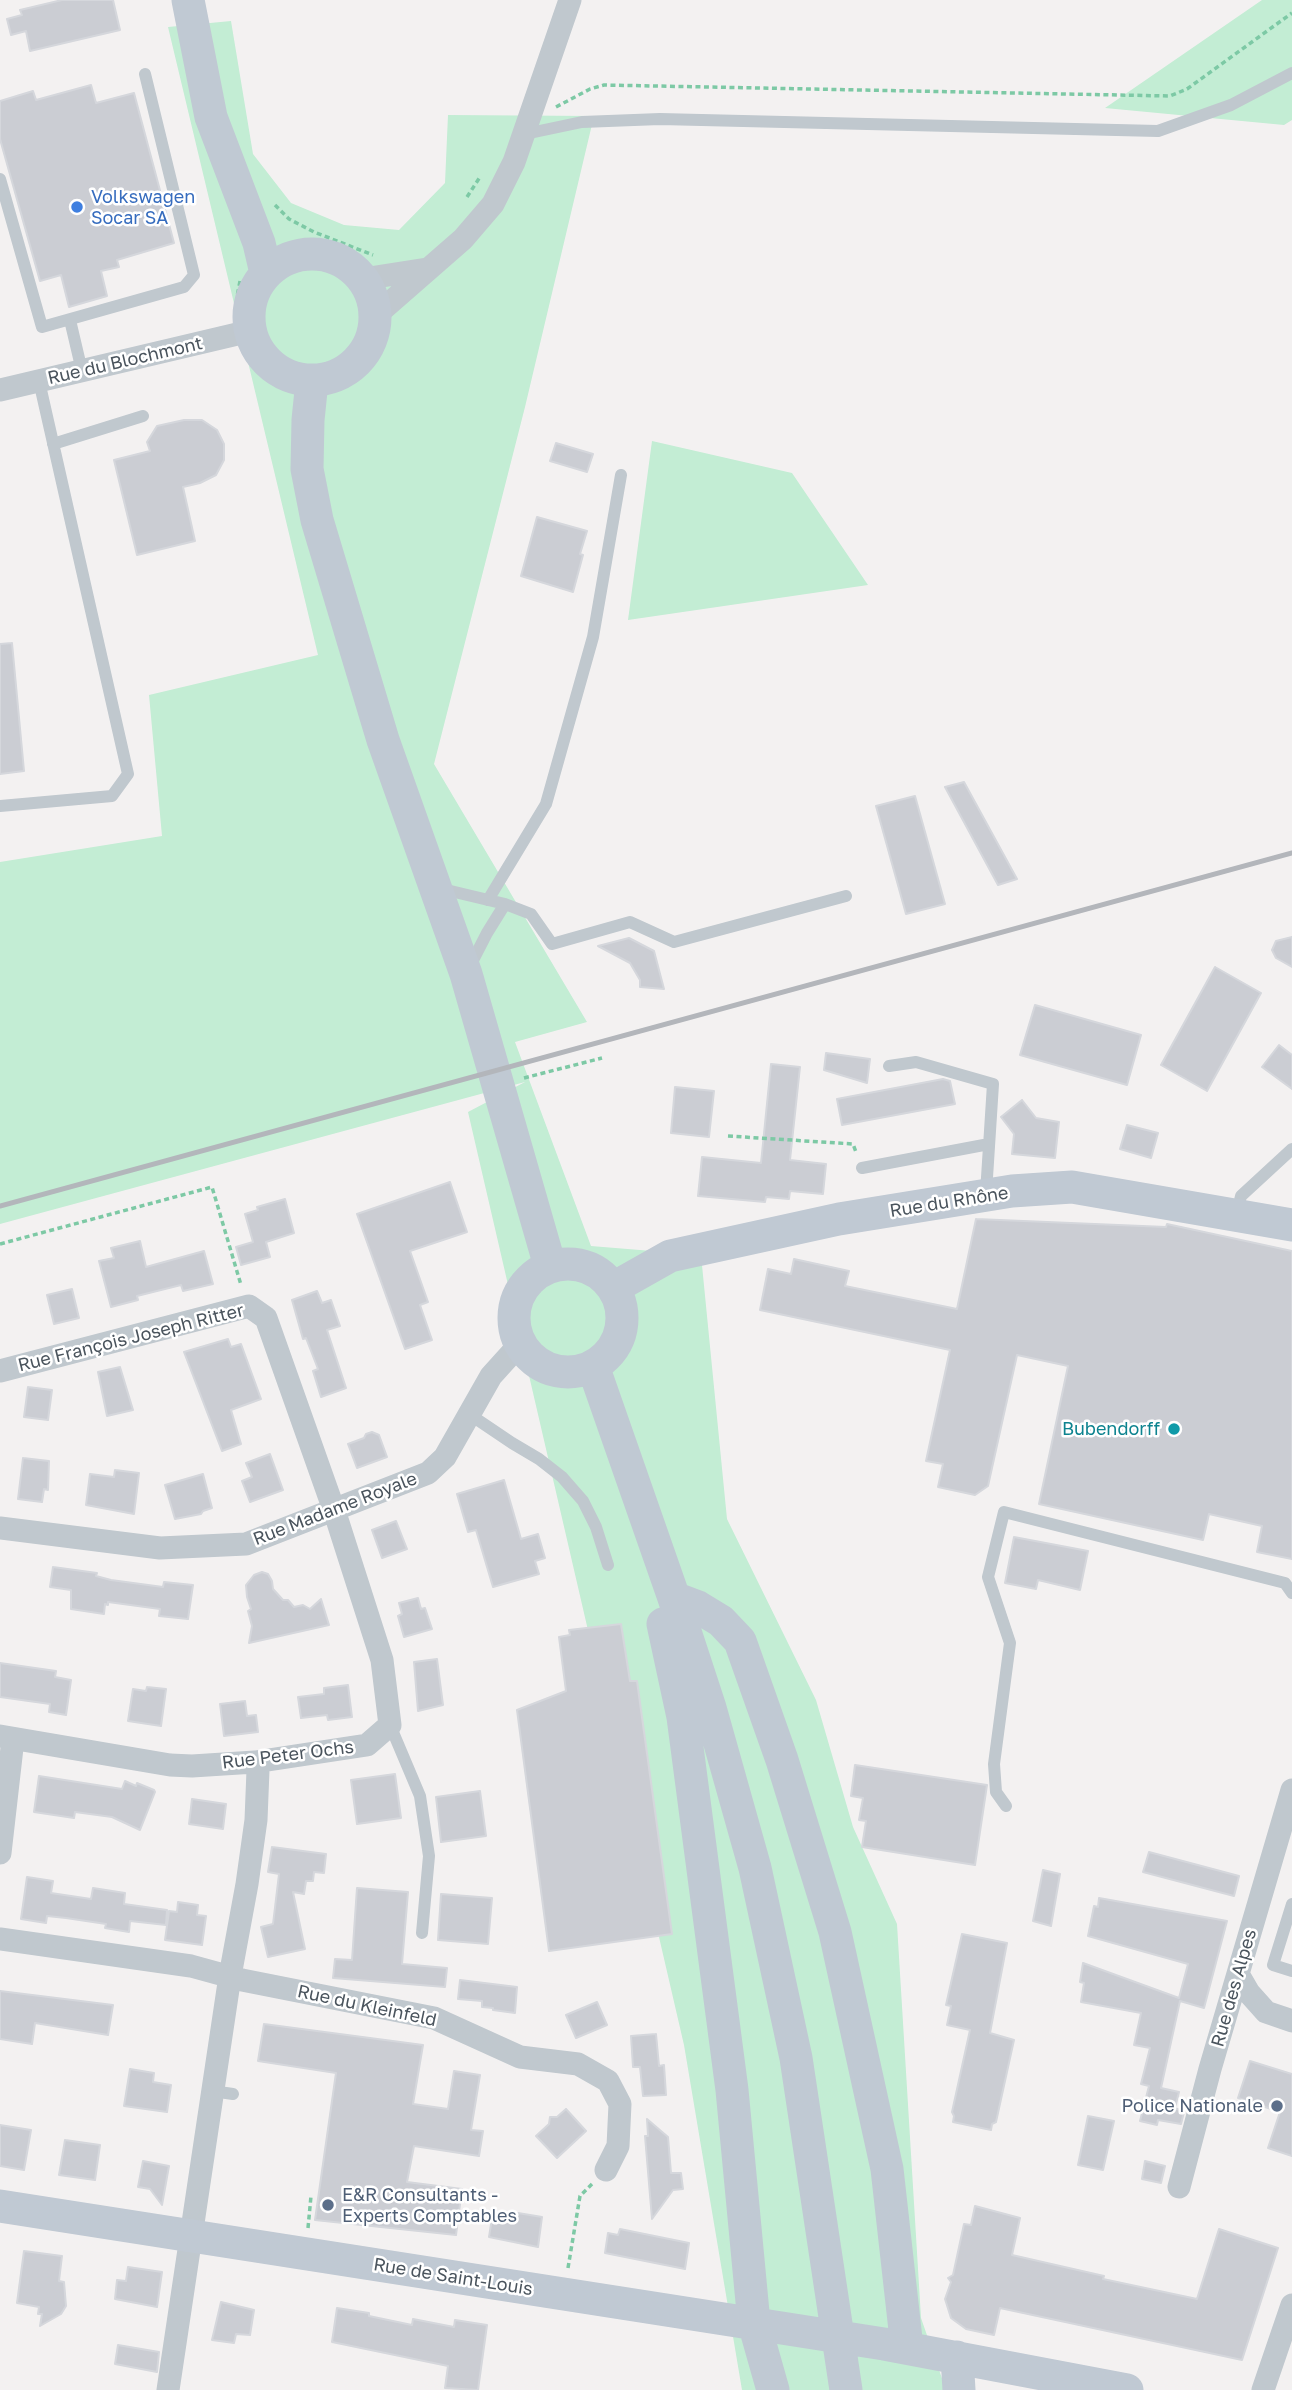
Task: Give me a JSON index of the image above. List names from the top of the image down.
{
  "streets": {
    "main road": ["Rue du Rhône", "Rue de Saint-Louis"],
    "street": [
      "Rue du Blochmont",
      "Rue François Joseph Ritter",
      "Rue Madame Royale",
      "Rue Peter Ochs",
      "Rue des Alpes",
      "Rue du Kleinfeld"
    ]
  },
  "crossings": [
    ["Rue du Rhône", "Rue Madame Royale"],
    ["Rue François Joseph Ritter", "Rue Madame Royale"]
  ],
  "places": [
    "Volkswagen Socar SA",
    "Bubendorff",
    "Police Nationale",
    "E&R Consultants - Experts Comptables"
  ]
}
